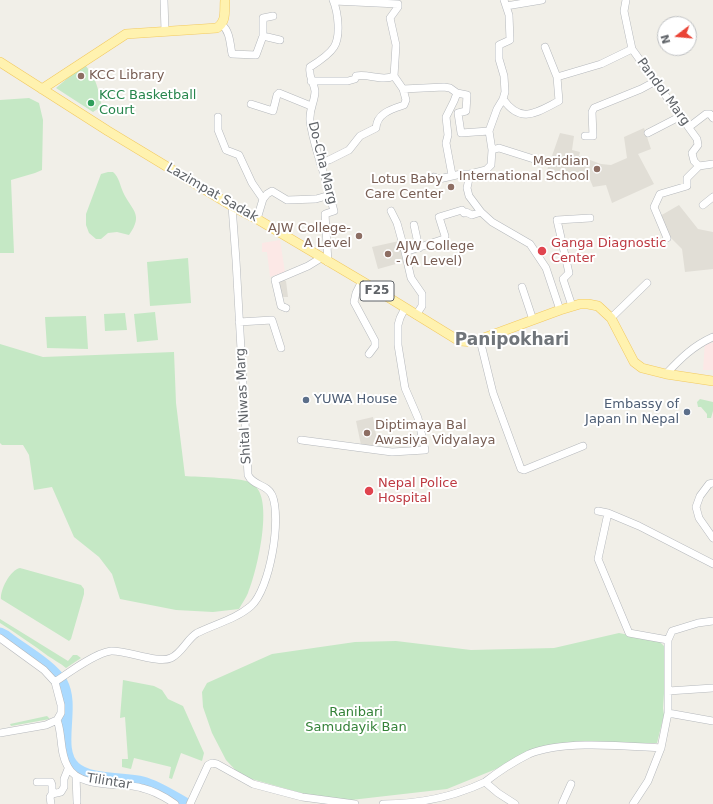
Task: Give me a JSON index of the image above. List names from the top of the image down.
{
  "streets": {
    "main road": ["Lazimpat Sadak", "F25"],
    "street": [
      "Pandol Marg",
      "Do-Cha Marg",
      "Shital Niwas Marg",
      "Tilintar"
    ]
  },
  "crossings": [
    ["Do-Cha Marg", "Lazimpat Sadak"],
    ["Lazimpat Sadak", "F25"],
    ["Lazimpat Sadak", "Shital Niwas Marg"]
  ],
  "districts": ["Panipokhari"],
  "parks": ["Ranibari Samudayik Ban"],
  "places": [
    "KCC Library",
    "KCC Basketball Court",
    "Meridian International School",
    "Lotus Baby Care Center",
    "AJW College- A Level",
    "Ganga Diagnostic Center",
    "AJW College - (A Level)",
    "YUWA House",
    "Embassy of Japan in Nepal",
    "Diptimaya Bal Awasiya Vidyalaya",
    "Nepal Police Hospital"
  ],
  "north": "left"
}
